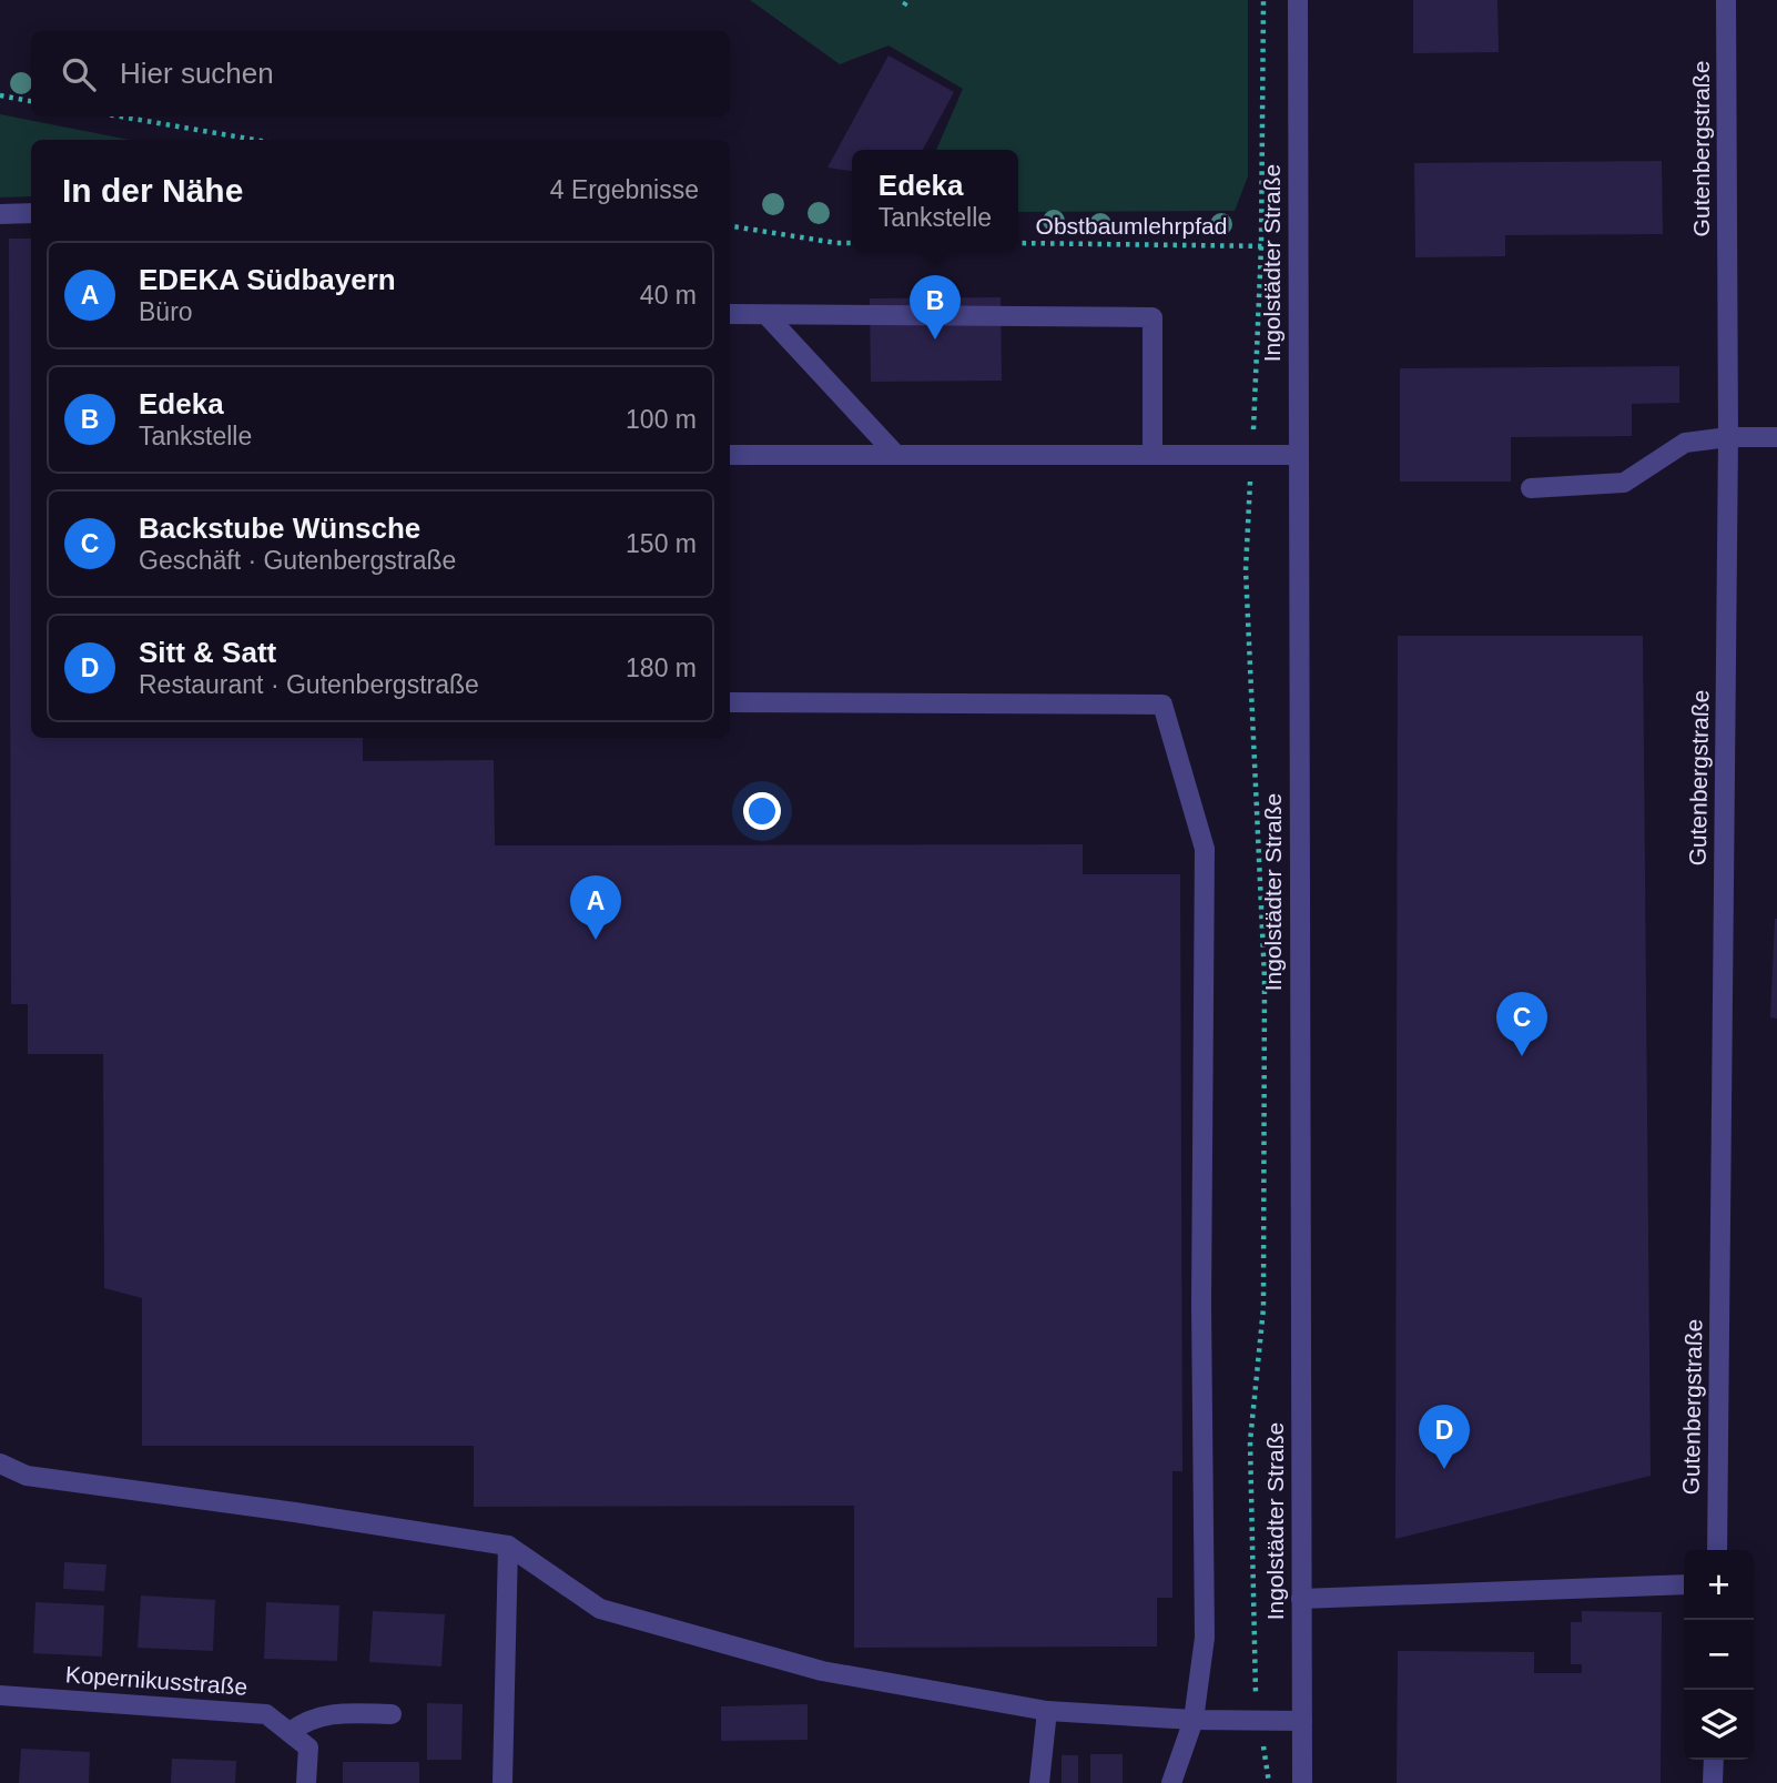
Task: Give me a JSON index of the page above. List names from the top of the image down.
{
  "streets": {
    "street": ["Gutenbergstraße", "Ingolstädter Straße", "Kopernikusstraße"],
    "path": ["Obstbaumlehrpfad"]
  },
  "crossings": [
    ["Obstbaumlehrpfad", "Ingolstädter Straße"]
  ],
  "page": {
    "search": "Hier suchen",
    "heading": ["In der Nähe", "4 Ergebnisse"],
    "popup": ["Edeka", "Tankstelle"],
    "list": [
      {
        "mark": "A",
        "name": "EDEKA Südbayern",
        "note": "Büro",
        "value": "40 m"
      },
      {
        "mark": "B",
        "name": "Edeka",
        "note": "Tankstelle",
        "value": "100 m"
      },
      {
        "mark": "C",
        "name": "Backstube Wünsche",
        "note": "Geschäft · Gutenbergstraße",
        "value": "150 m"
      },
      {
        "mark": "D",
        "name": "Sitt & Satt",
        "note": "Restaurant · Gutenbergstraße",
        "value": "180 m"
      }
    ],
    "pins": [
      "B",
      "A",
      "C",
      "D"
    ],
    "map_buttons": ["+", "−"]
  }
}
